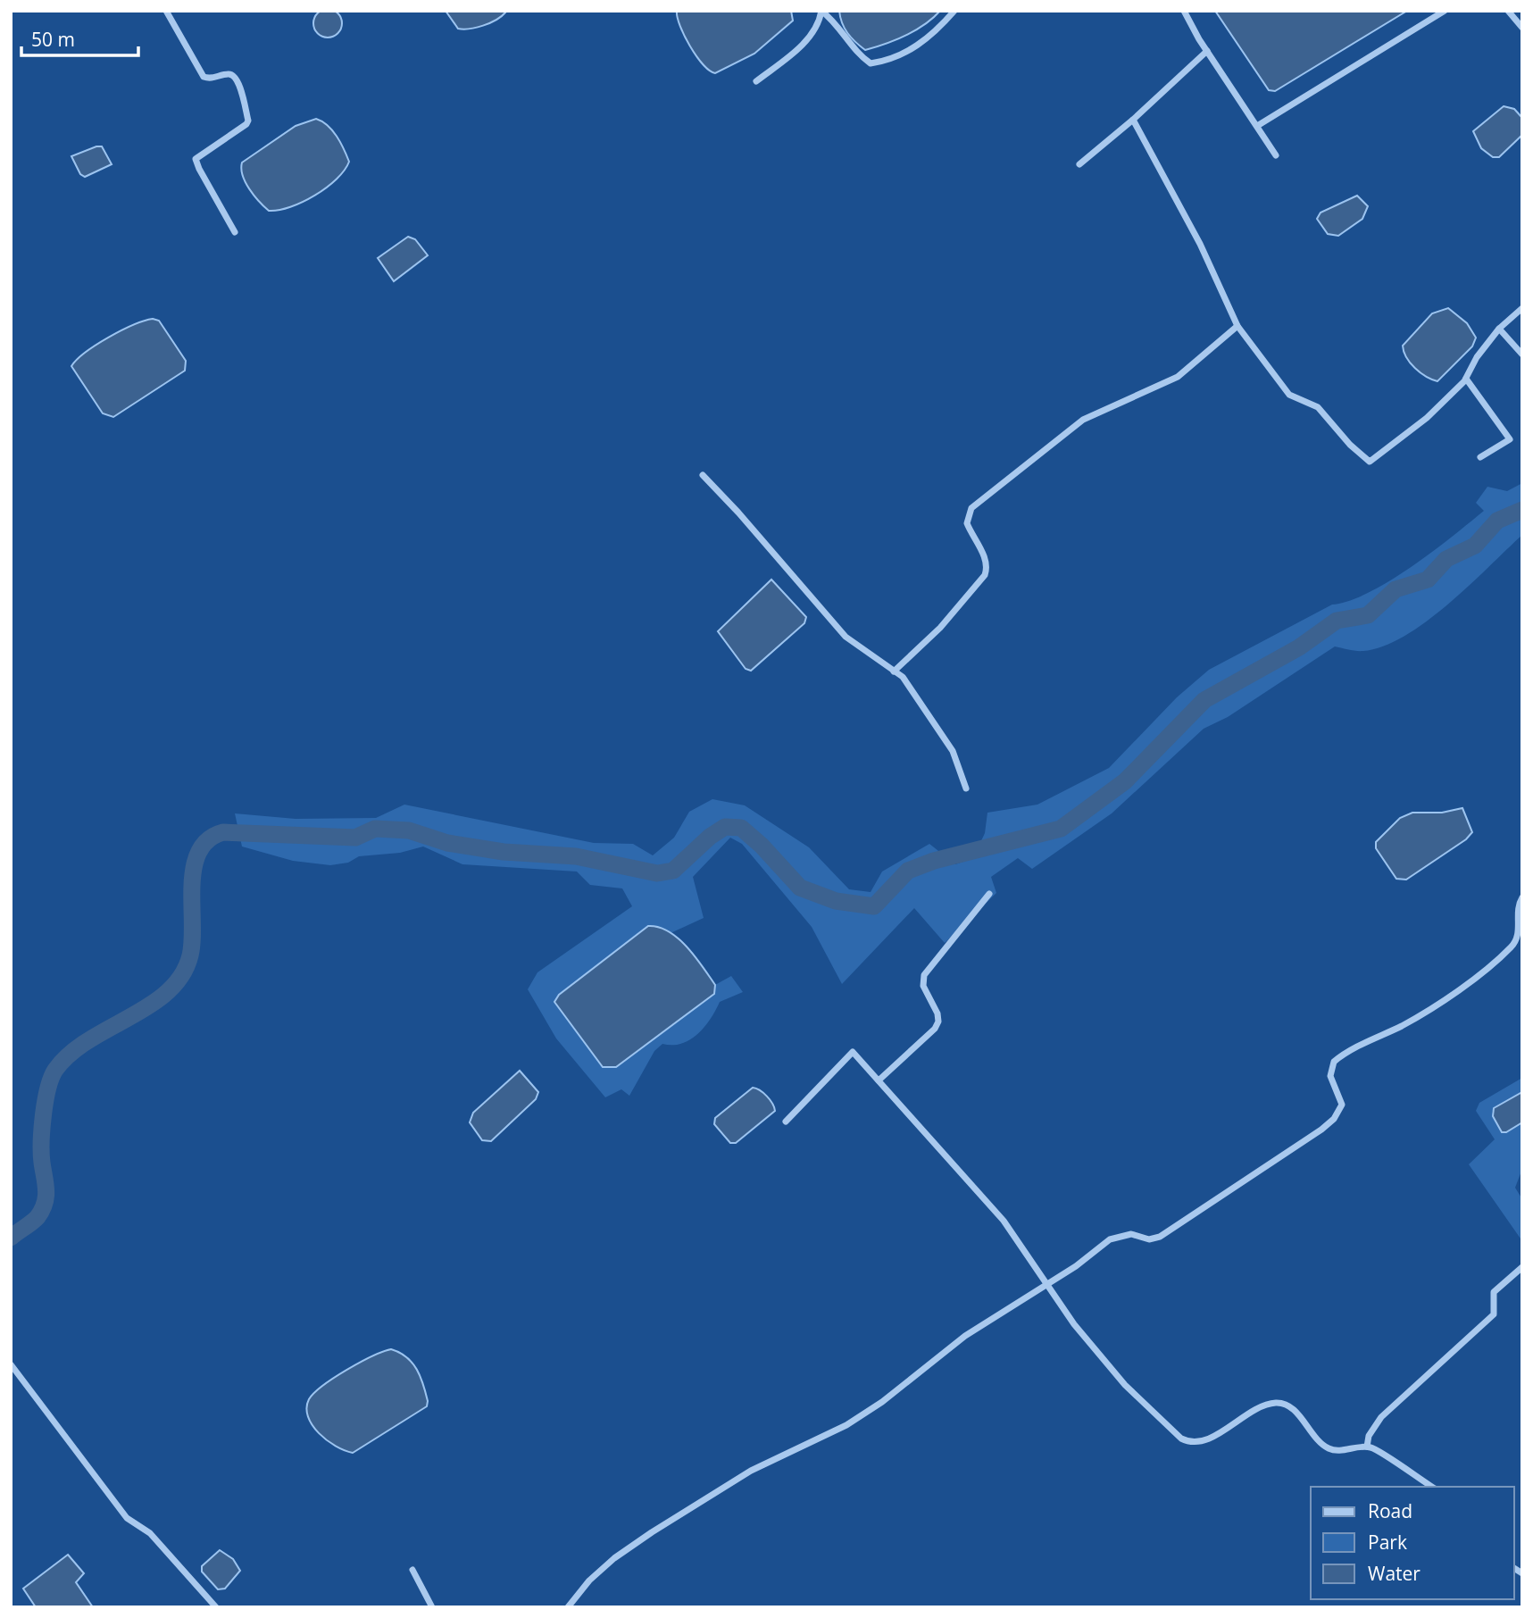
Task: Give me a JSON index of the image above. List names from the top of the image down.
{
  "legend": ["Road", "Park", "Water"],
  "scale_bar": "50 m"
}
